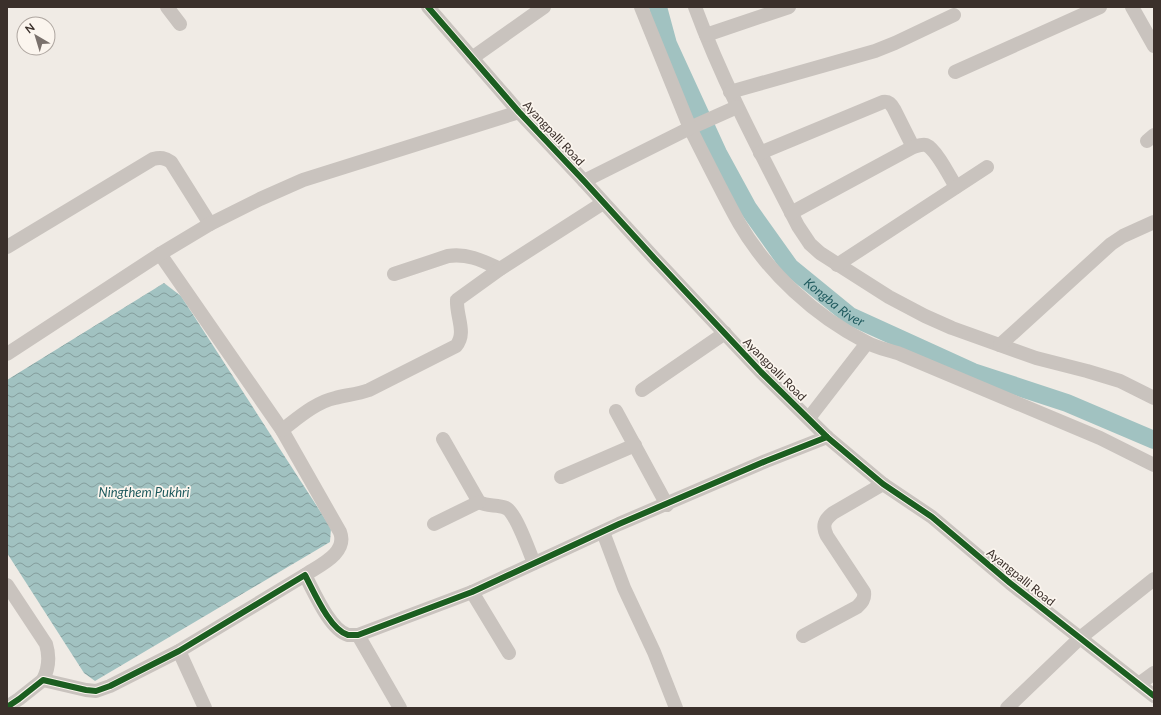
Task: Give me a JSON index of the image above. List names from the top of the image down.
{
  "streets": {
    "street": ["Ayangpalli Road"]
  },
  "water": ["Kongba River", "Ningthem Pukhri"],
  "north": "top left"
}
